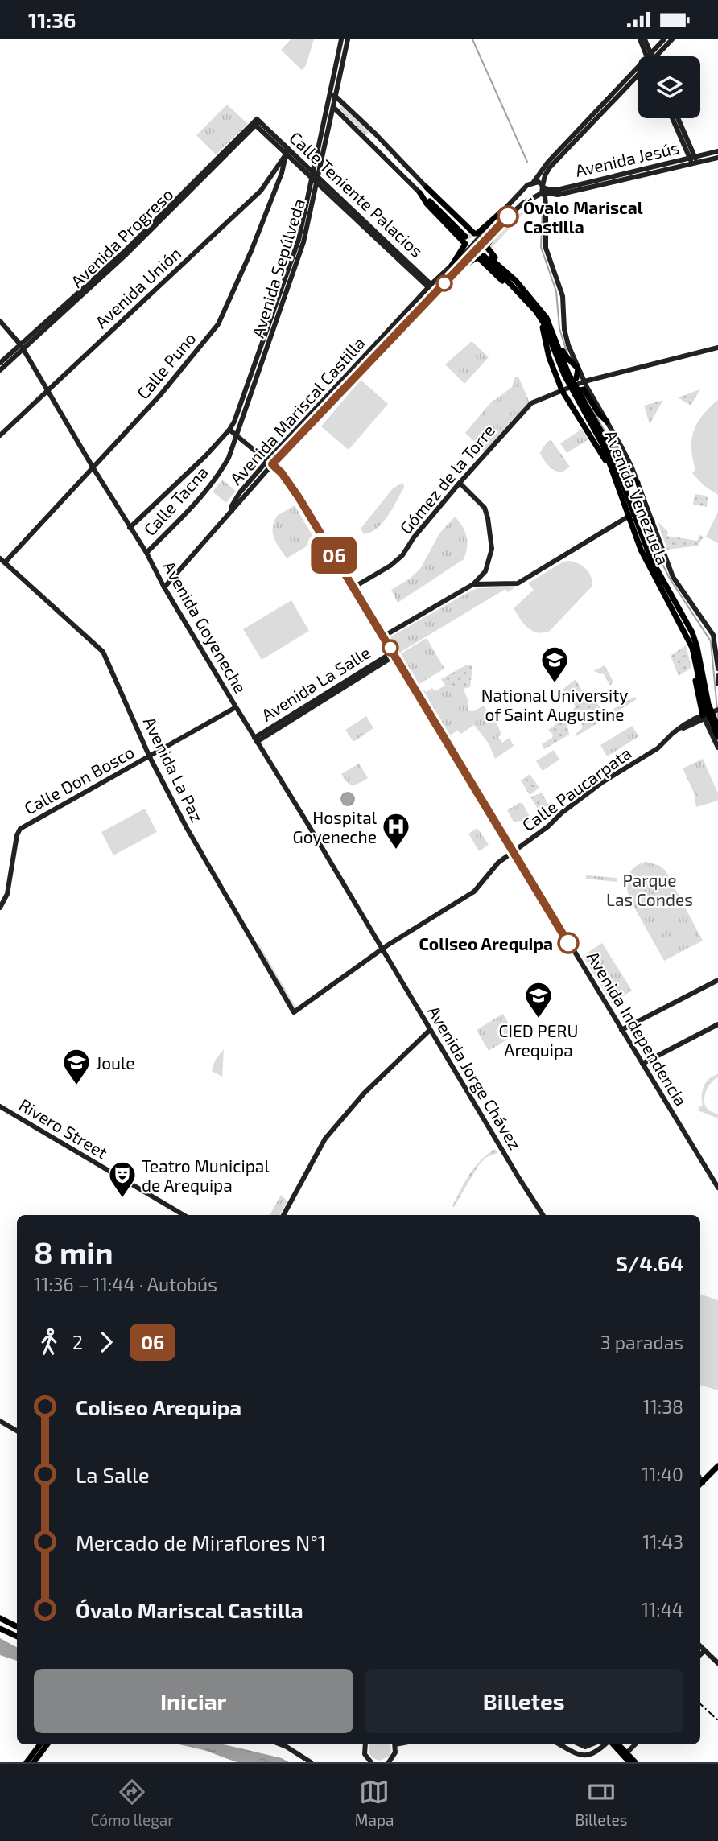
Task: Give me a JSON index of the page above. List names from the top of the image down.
{
  "streets": {
    "main road": ["Avenida Venezuela"],
    "street": [
      "Avenida Jesús",
      "Calle Teniente Palacios",
      "Avenida Progreso",
      "Avenida Sepúlveda",
      "Avenida Unión",
      "Calle Puno",
      "Avenida Mariscal Castilla",
      "Gómez de la Torre",
      "Calle Tacna",
      "Avenida Goyeneche",
      "Avenida La Salle",
      "Avenida La Paz",
      "Calle Don Bosco",
      "Calle Paucarpata",
      "Avenida Independencia",
      "Avenida Jorge Chávez",
      "Rivero Street"
    ]
  },
  "crossings": [
    ["Avenida Jesús", "Avenida Mariscal Castilla"],
    ["Calle Teniente Palacios", "Avenida Progreso"],
    ["Calle Teniente Palacios", "Avenida Sepúlveda"],
    ["Calle Teniente Palacios", "Avenida Unión"],
    ["Calle Teniente Palacios", "Calle Puno"],
    ["Calle Teniente Palacios", "Avenida Mariscal Castilla"],
    ["Avenida Progreso", "Avenida Goyeneche"],
    ["Avenida Sepúlveda", "Calle Tacna"],
    ["Avenida Sepúlveda", "Avenida Independencia"],
    ["Avenida Unión", "Calle Puno"],
    ["Avenida Unión", "Avenida Goyeneche"],
    ["Calle Puno", "Avenida Goyeneche"],
    ["Calle Puno", "Avenida La Paz"],
    ["Avenida Mariscal Castilla", "Avenida Independencia"],
    ["Gómez de la Torre", "Avenida Independencia"],
    ["Calle Tacna", "Avenida Goyeneche"],
    ["Calle Tacna", "Avenida Independencia"],
    ["Avenida Goyeneche", "Avenida La Salle"],
    ["Avenida Goyeneche", "Calle Don Bosco"],
    ["Avenida Goyeneche", "Calle Paucarpata"],
    ["Avenida Goyeneche", "Avenida Jorge Chávez"],
    ["Avenida La Salle", "Avenida Independencia"],
    ["Avenida La Paz", "Calle Don Bosco"],
    ["Avenida La Paz", "Calle Paucarpata"],
    ["Calle Paucarpata", "Avenida Independencia"],
    ["Calle Paucarpata", "Avenida Jorge Chávez"]
  ],
  "parks": ["Parque Las Condes"],
  "places": {
    "other": ["Óvalo Mariscal Castilla", "Coliseo Arequipa"],
    "school or university": ["National University of Saint Augustine", "CIED PERU Arequipa", "Joule"],
    "hospital": ["Hospital Goyeneche"],
    "theatre": ["Teatro Municipal de Arequipa"]
  },
  "lines": ["bus line 06"],
  "page": {
    "status": "11:36",
    "on_map": "06",
    "heading": ["8 min", "11:36 – 11:44 · Autobús", "S/4.64"],
    "legs": ["2", "06", "3 paradas"],
    "list": [
      {
        "name": "Coliseo Arequipa",
        "value": "11:38"
      },
      {
        "name": "La Salle",
        "value": "11:40"
      },
      {
        "name": "Mercado de Miraflores N°1",
        "value": "11:43"
      },
      {
        "name": "Óvalo Mariscal Castilla",
        "value": "11:44"
      }
    ],
    "buttons": ["Iniciar", "Billetes"],
    "tabs": ["Cómo llegar", "Mapa", "Billetes"]
  }
}
